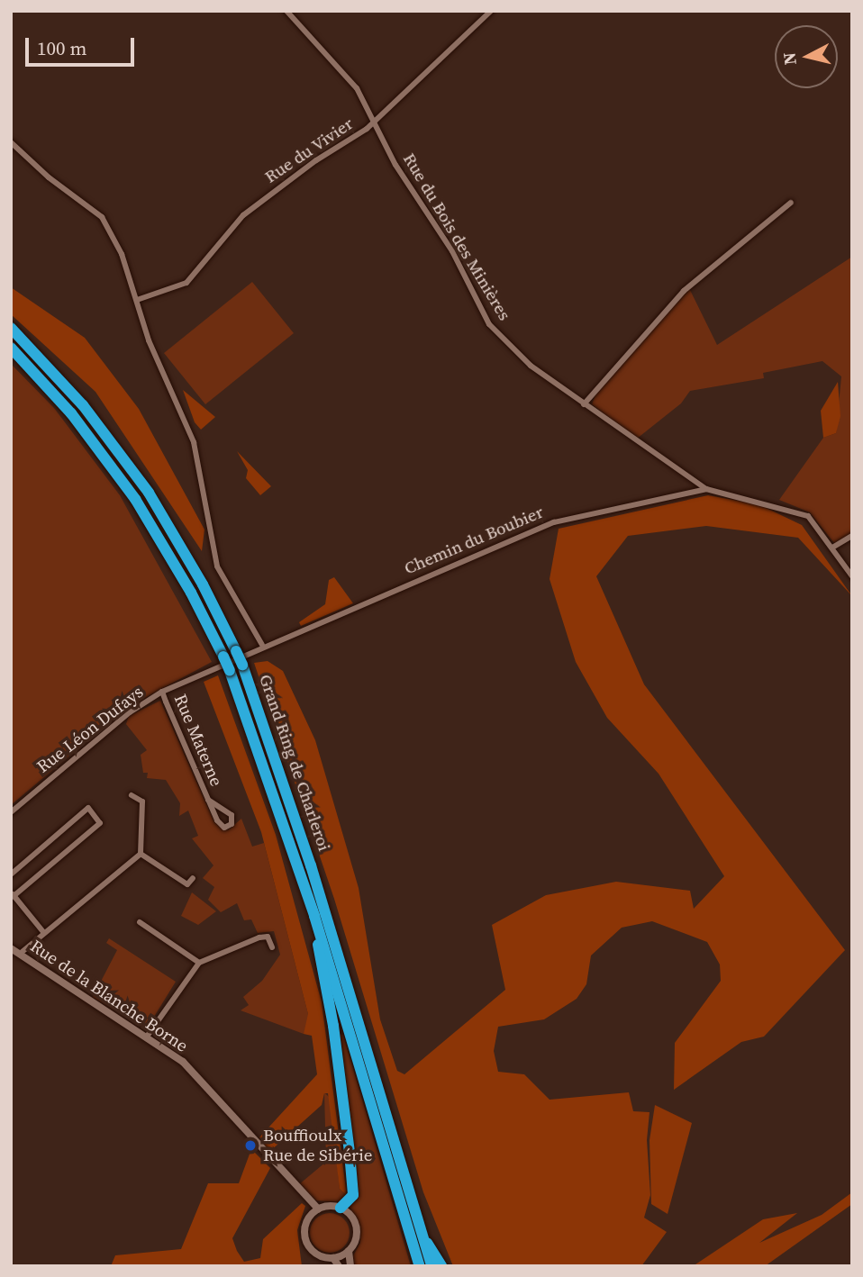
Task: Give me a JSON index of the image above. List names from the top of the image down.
{
  "streets": {
    "highway": ["Grand Ring de Charleroi"],
    "street": [
      "Rue du Vivier",
      "Rue du Bois des Minières",
      "Chemin du Boubier",
      "Rue Léon Dufays",
      "Rue Materne",
      "Rue de la Blanche Borne"
    ]
  },
  "crossings": [
    ["Rue du Vivier", "Rue du Bois des Minières"],
    ["Rue du Bois des Minières", "Chemin du Boubier"],
    ["Chemin du Boubier", "Rue Léon Dufays"],
    ["Rue Léon Dufays", "Rue Materne"]
  ],
  "places": ["Bouffioulx Rue de Sibérie"],
  "scale_bar": "100 m",
  "north": "left"
}
